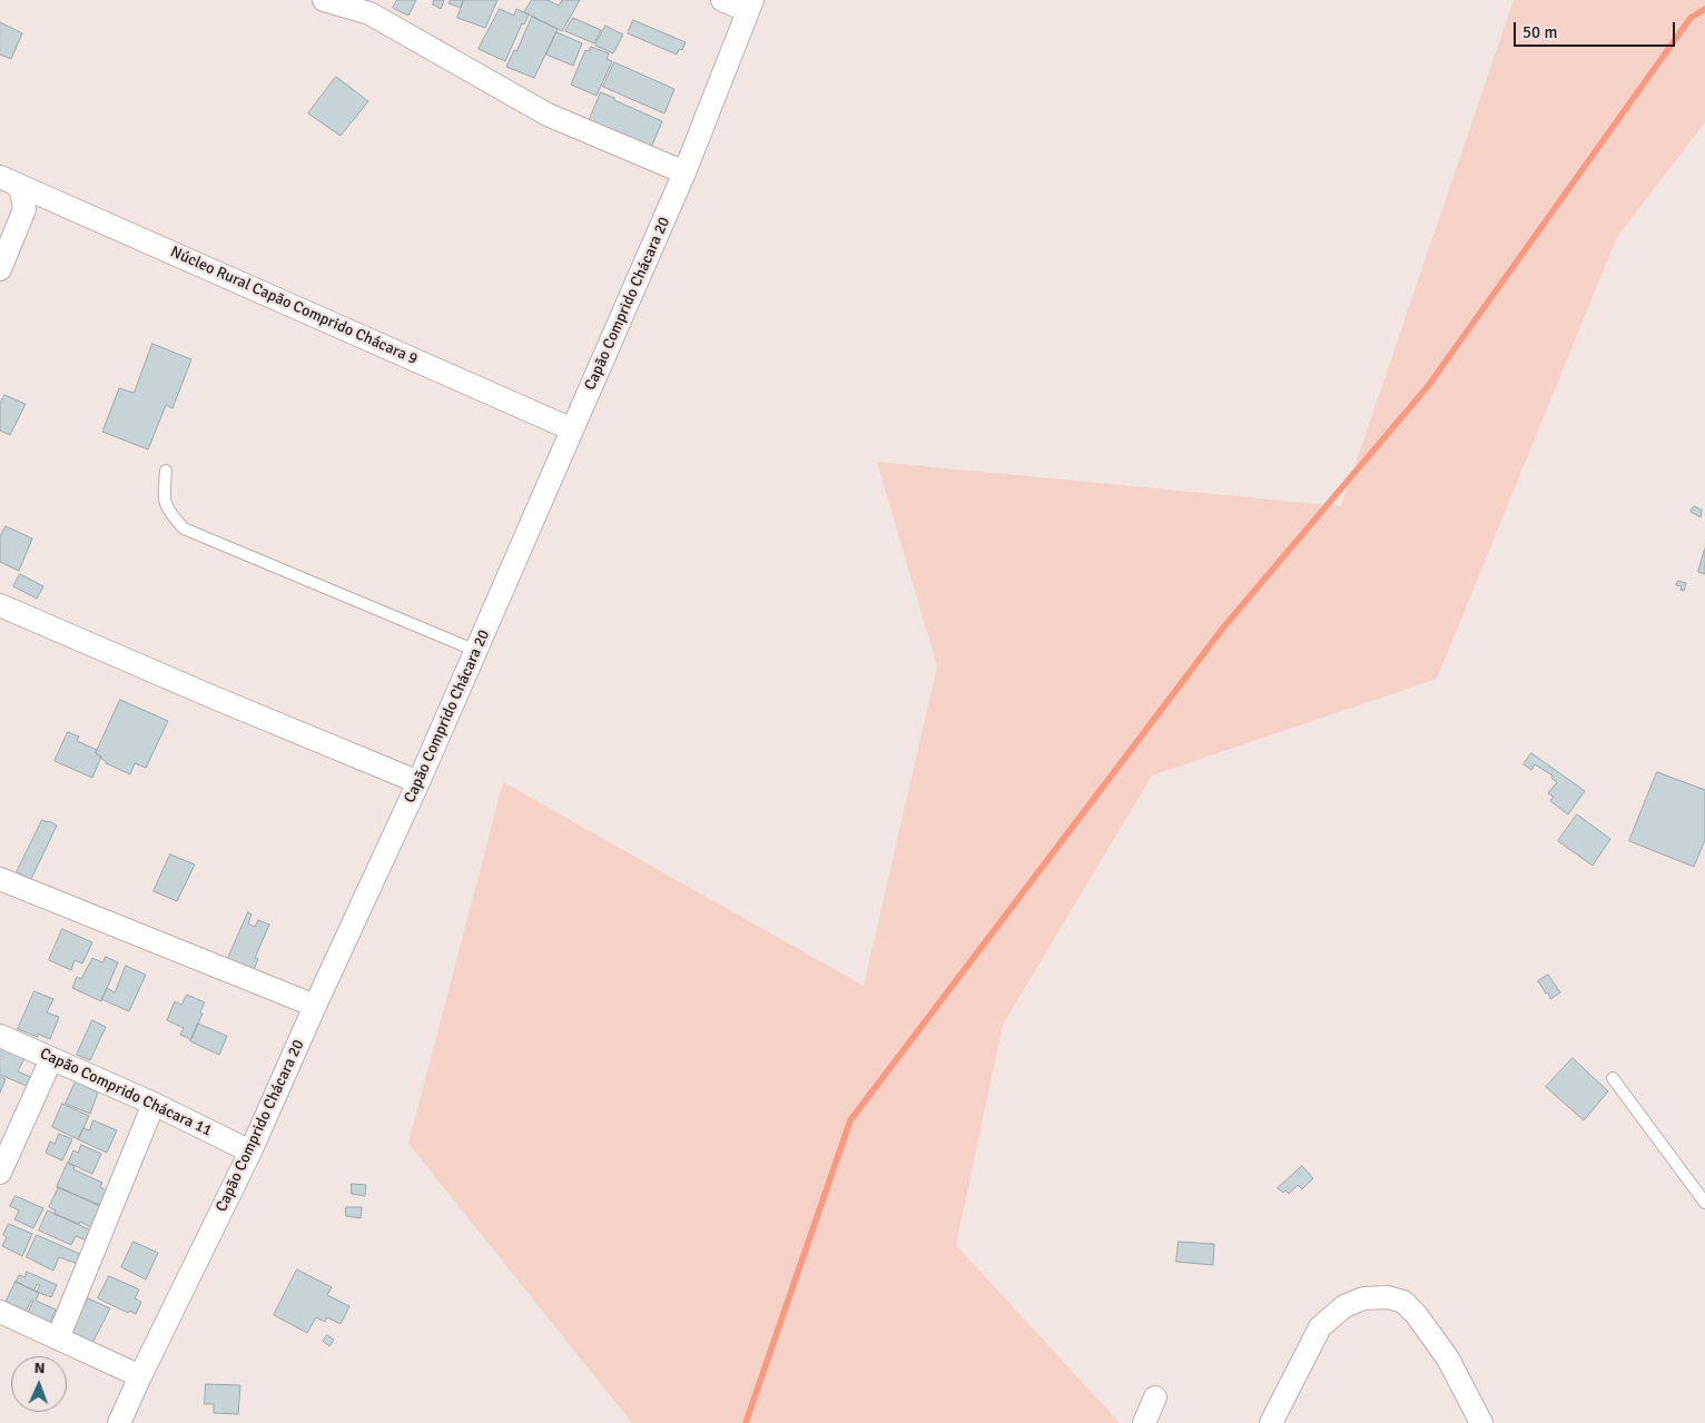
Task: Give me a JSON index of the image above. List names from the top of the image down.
{
  "streets": {
    "street": ["Capão Comprido Chácara 20", "Núcleo Rural Capão Comprido Chácara 9", "Capão Comprido Chácara 11"]
  },
  "crossings": [
    ["Capão Comprido Chácara 20", "Núcleo Rural Capão Comprido Chácara 9"],
    ["Capão Comprido Chácara 20", "Capão Comprido Chácara 11"]
  ],
  "scale_bar": "50 m",
  "north": "top"
}
